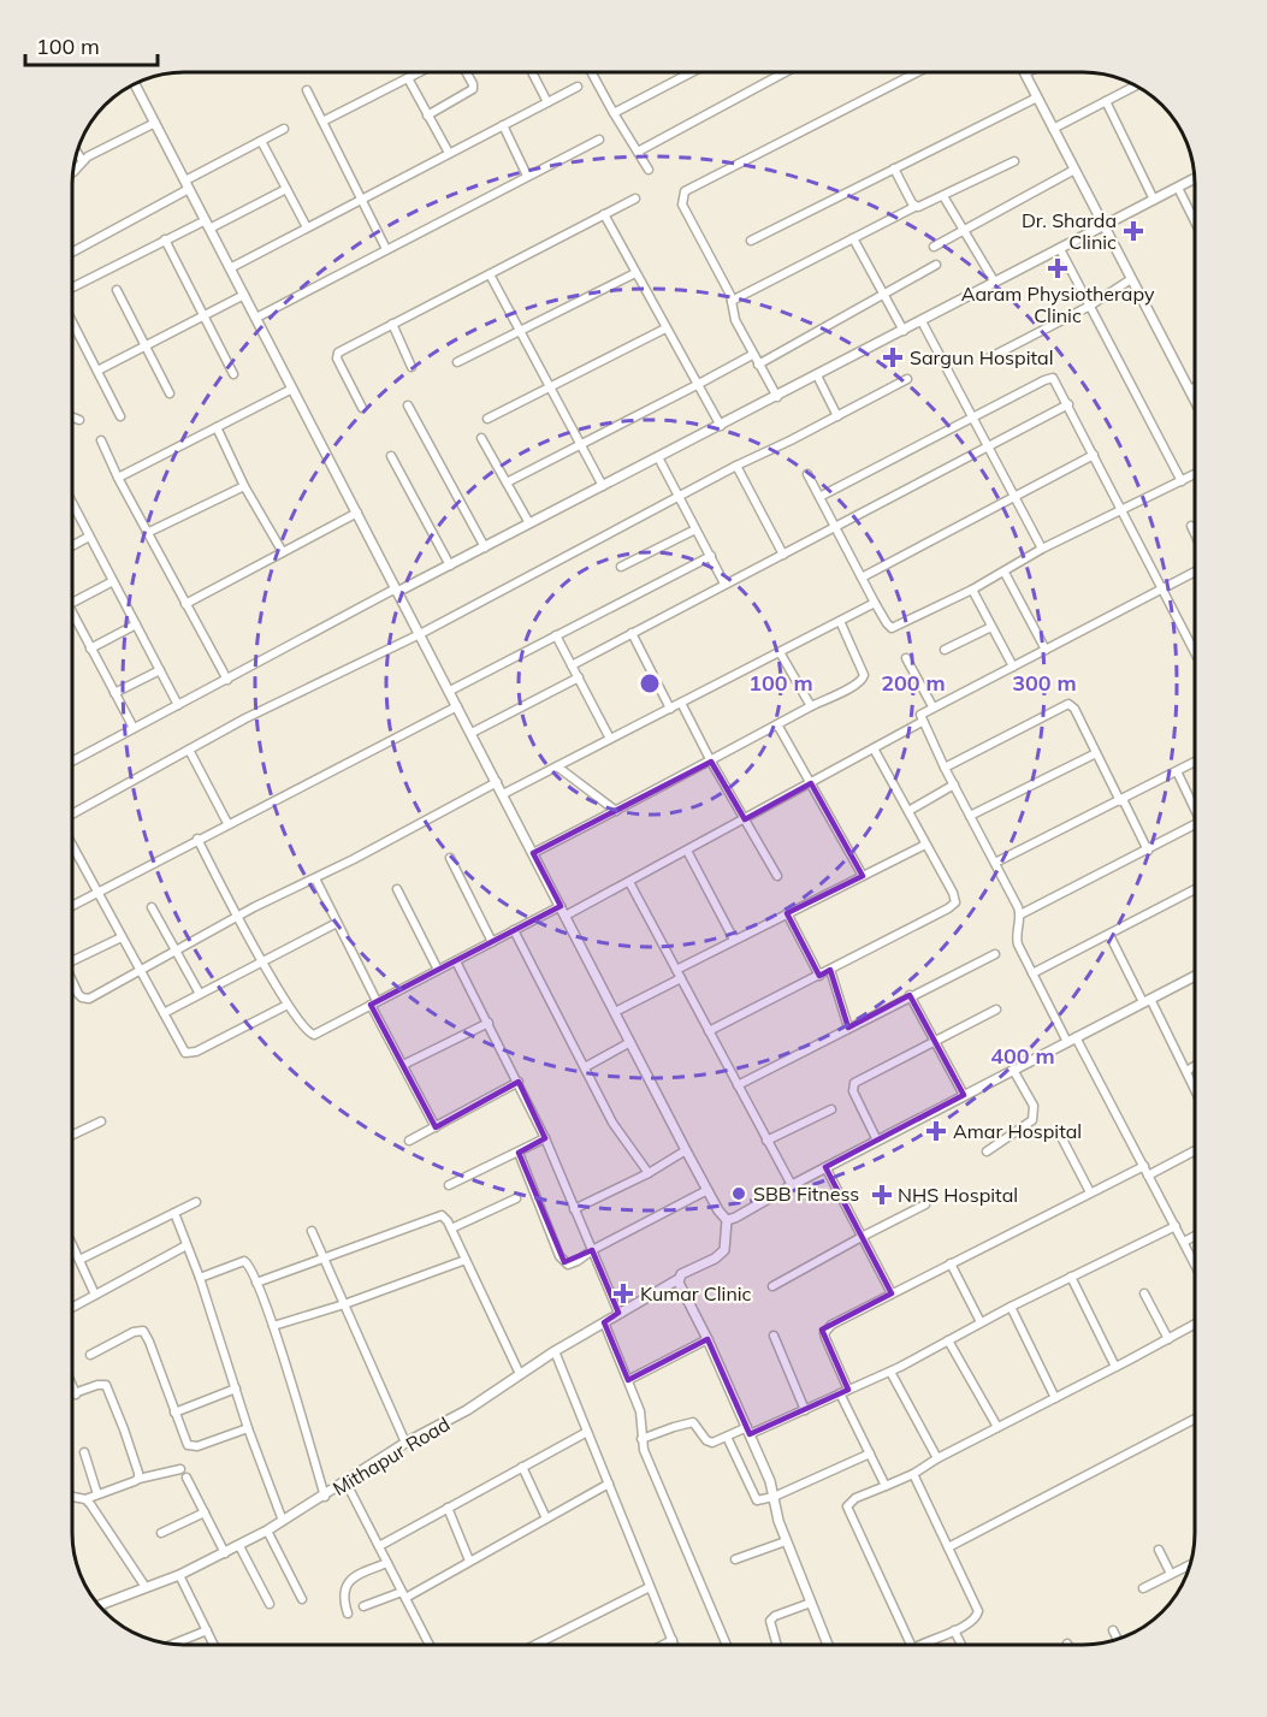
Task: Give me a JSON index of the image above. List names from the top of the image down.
{
  "streets": {
    "street": ["Mithapur Road"]
  },
  "places": {
    "health": [
      "Dr. Sharda Clinic",
      "Aaram Physiotherapy Clinic",
      "Sargun Hospital",
      "Amar Hospital",
      "NHS Hospital",
      "Kumar Clinic"
    ],
    "other": ["SBB Fitness"]
  },
  "scale_bar": "100 m",
  "rings": [
    "100 m",
    "200 m",
    "300 m",
    "400 m"
  ]
}
